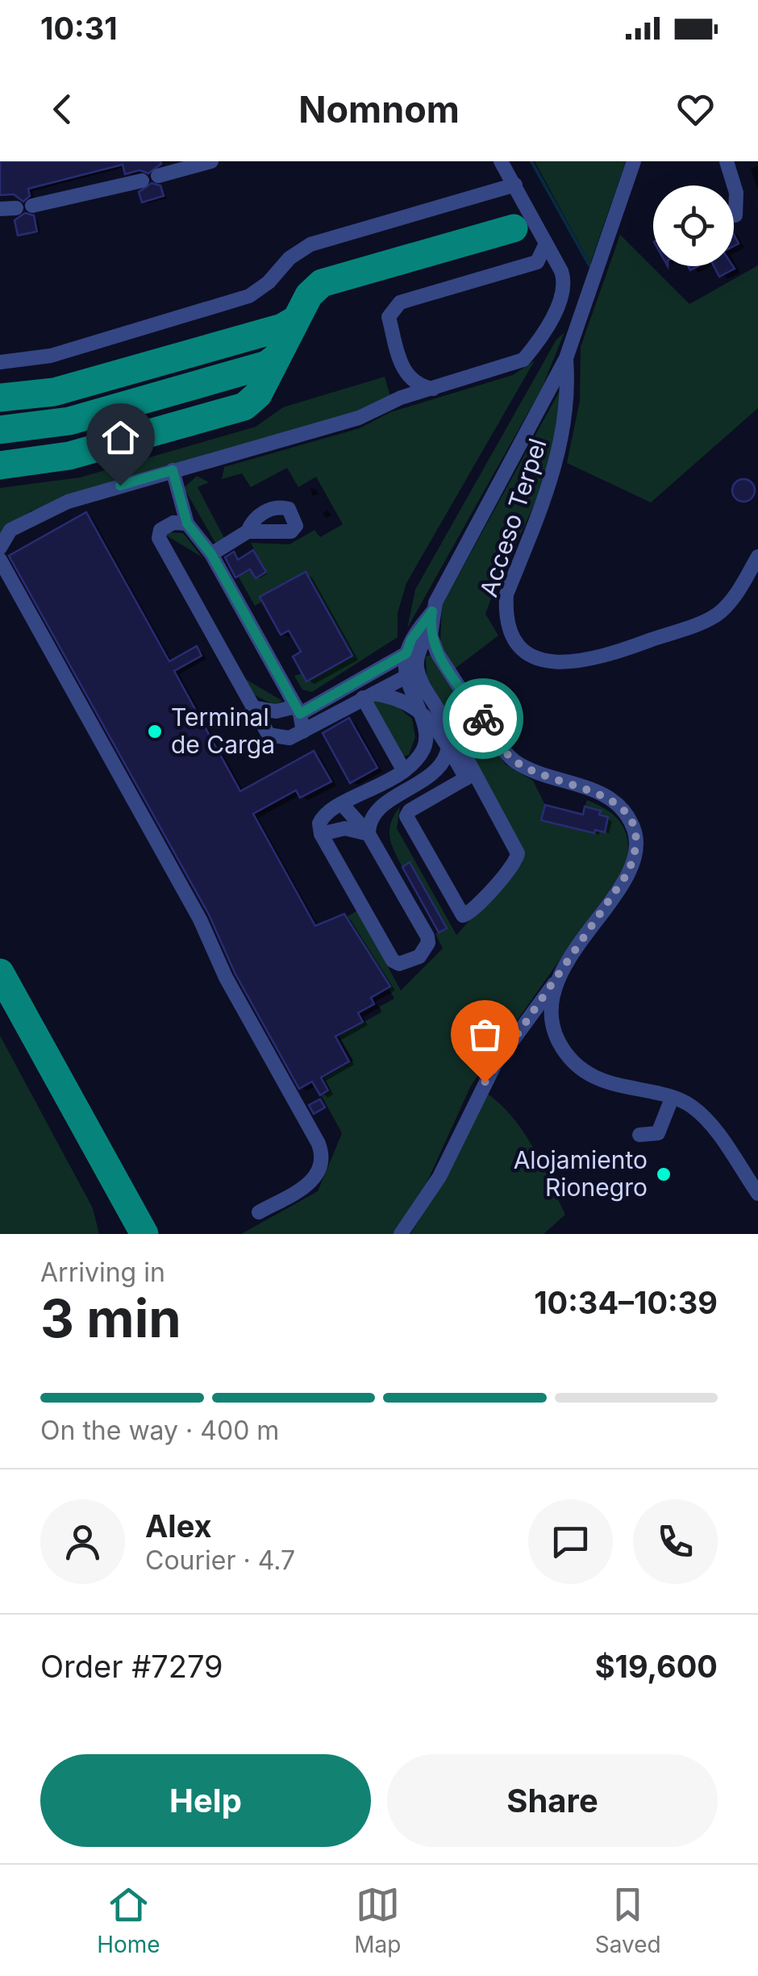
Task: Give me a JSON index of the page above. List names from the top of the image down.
{
  "streets": {
    "street": ["Acceso Terpel"]
  },
  "places": ["Terminal de Carga", "Alojamiento Rionegro"],
  "page": {
    "status": "10:31",
    "header": "Nomnom",
    "heading": ["3 min", "Arriving in", "10:34–10:39"],
    "panel": [
      "Alex",
      "Courier · 4.7",
      "Order #7279",
      "$19,600"
    ],
    "bar": "On the way · 400 m",
    "buttons": ["Help", "Share"],
    "tabs": ["Home", "Map", "Saved"]
  }
}
